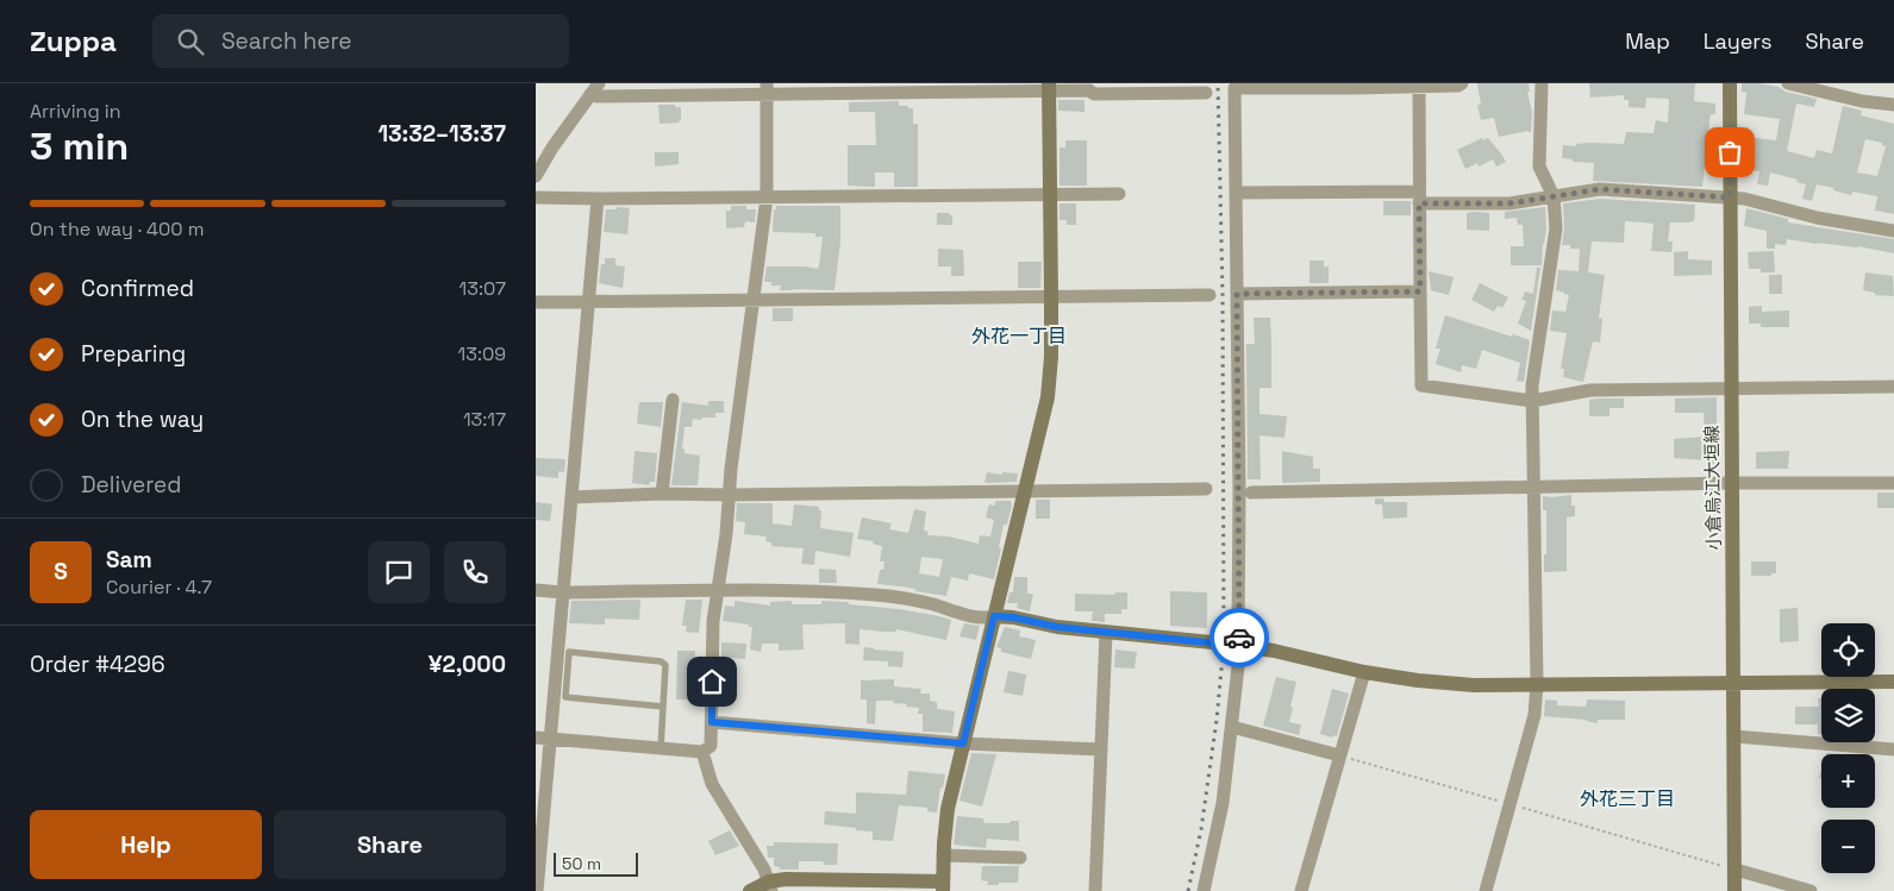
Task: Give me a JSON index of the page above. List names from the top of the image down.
{
  "streets": {
    "street": ["小倉烏江大垣線"]
  },
  "districts": ["外花一丁目", "外花三丁目"],
  "scale_bar": "50 m",
  "page": {
    "header": "Zuppa",
    "search": "Search here",
    "nav": ["Map", "Layers", "Share"],
    "heading": ["3 min", "Arriving in", "13:32–13:37"],
    "panel": [
      "Sam",
      "Courier · 4.7",
      "Order #4296",
      "¥2,000"
    ],
    "bar": "On the way · 400 m",
    "list": [
      ["Confirmed", "13:07"],
      ["Preparing", "13:09"],
      ["On the way", "13:17"],
      "Delivered"
    ],
    "round": "S",
    "map_buttons": ["+", "−"],
    "buttons": ["Help", "Share"],
    "scale": "50 m"
  }
}
